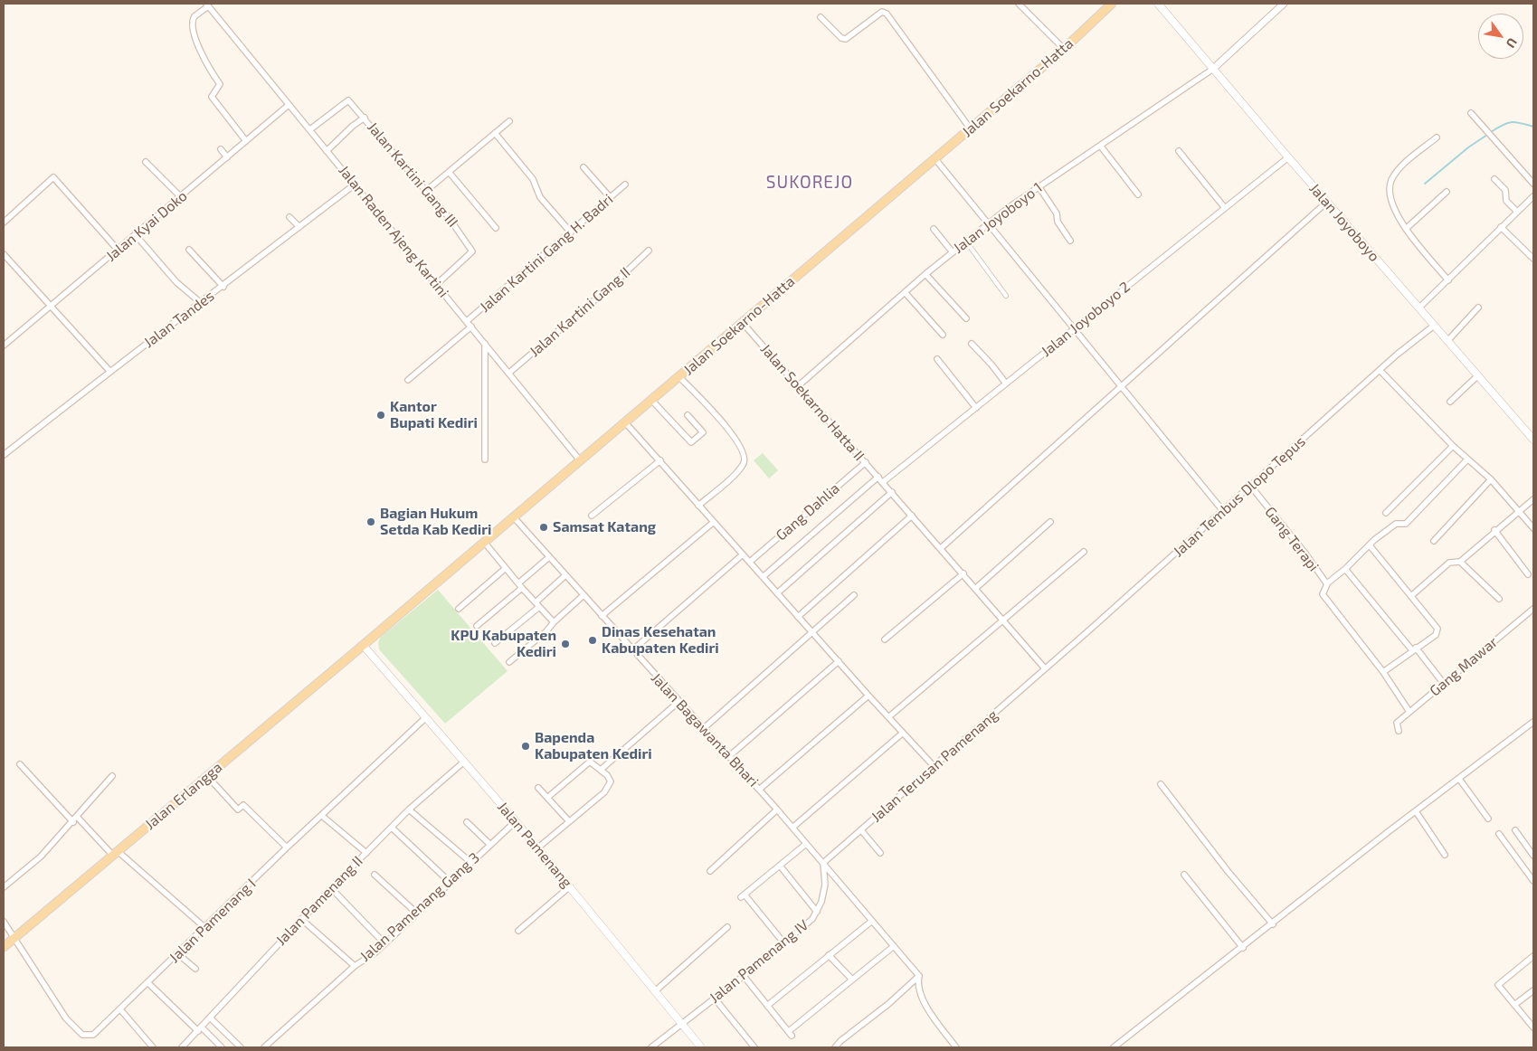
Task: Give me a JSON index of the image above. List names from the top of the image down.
{
  "streets": {
    "main road": [
      "Jalan Soekarno-Hatta",
      "Jalan Joyoboyo",
      "Jalan Erlangga",
      "Jalan Pamenang"
    ],
    "street": [
      "Jalan Kartini Gang III",
      "Jalan Joyoboyo 1",
      "Jalan Kyai Doko",
      "Jalan Raden Ajeng Kartini",
      "Jalan Kartini Gang H. Badri",
      "Jalan Kartini Gang II",
      "Jalan Tandes",
      "Jalan Joyoboyo 2",
      "Jalan Soekarno Hatta II",
      "Jalan Tembus Dlopo Tepus",
      "Gang Dahlia",
      "Gang Terapi",
      "Gang Mawar",
      "Jalan Bagawanta Bhari",
      "Jalan Terusan Pamenang",
      "Jalan Pamenang II",
      "Jalan Pamenang Gang 3",
      "Jalan Pamenang I",
      "Jalan Pamenang IV"
    ]
  },
  "crossings": [
    ["Jalan Soekarno-Hatta", "Jalan Raden Ajeng Kartini"],
    ["Jalan Soekarno-Hatta", "Jalan Soekarno Hatta II"],
    ["Jalan Soekarno-Hatta", "Jalan Bagawanta Bhari"],
    ["Jalan Soekarno-Hatta", "Jalan Erlangga"],
    ["Jalan Soekarno-Hatta", "Jalan Pamenang"],
    ["Jalan Kartini Gang III", "Jalan Raden Ajeng Kartini"],
    ["Jalan Joyoboyo 1", "Jalan Joyoboyo"],
    ["Jalan Joyoboyo 1", "Jalan Soekarno Hatta II"],
    ["Jalan Joyoboyo", "Jalan Joyoboyo 2"],
    ["Jalan Joyoboyo", "Jalan Tembus Dlopo Tepus"],
    ["Jalan Kyai Doko", "Jalan Raden Ajeng Kartini"],
    ["Jalan Raden Ajeng Kartini", "Jalan Kartini Gang H. Badri"],
    ["Jalan Raden Ajeng Kartini", "Jalan Kartini Gang II"],
    ["Jalan Raden Ajeng Kartini", "Jalan Tandes"],
    ["Jalan Joyoboyo 2", "Jalan Soekarno Hatta II"],
    ["Jalan Soekarno Hatta II", "Jalan Tembus Dlopo Tepus"],
    ["Jalan Soekarno Hatta II", "Gang Dahlia"],
    ["Jalan Soekarno Hatta II", "Jalan Terusan Pamenang"],
    ["Jalan Tembus Dlopo Tepus", "Gang Terapi"],
    ["Jalan Tembus Dlopo Tepus", "Jalan Terusan Pamenang"],
    ["Jalan Bagawanta Bhari", "Jalan Terusan Pamenang"],
    ["Jalan Bagawanta Bhari", "Jalan Pamenang IV"],
    ["Jalan Terusan Pamenang", "Jalan Pamenang IV"],
    ["Jalan Erlangga", "Jalan Pamenang"],
    ["Jalan Erlangga", "Jalan Pamenang I"],
    ["Jalan Pamenang", "Jalan Pamenang II"],
    ["Jalan Pamenang", "Jalan Pamenang Gang 3"],
    ["Jalan Pamenang", "Jalan Pamenang I"],
    ["Jalan Pamenang", "Jalan Pamenang IV"]
  ],
  "districts": ["SUKOREJO"],
  "places": [
    "Kantor Bupati Kediri",
    "Bagian Hukum Setda Kab Kediri",
    "Samsat Katang",
    "Dinas Kesehatan Kabupaten Kediri",
    "KPU Kabupaten Kediri",
    "Bapenda Kabupaten Kediri"
  ],
  "north": "bottom right"
}
